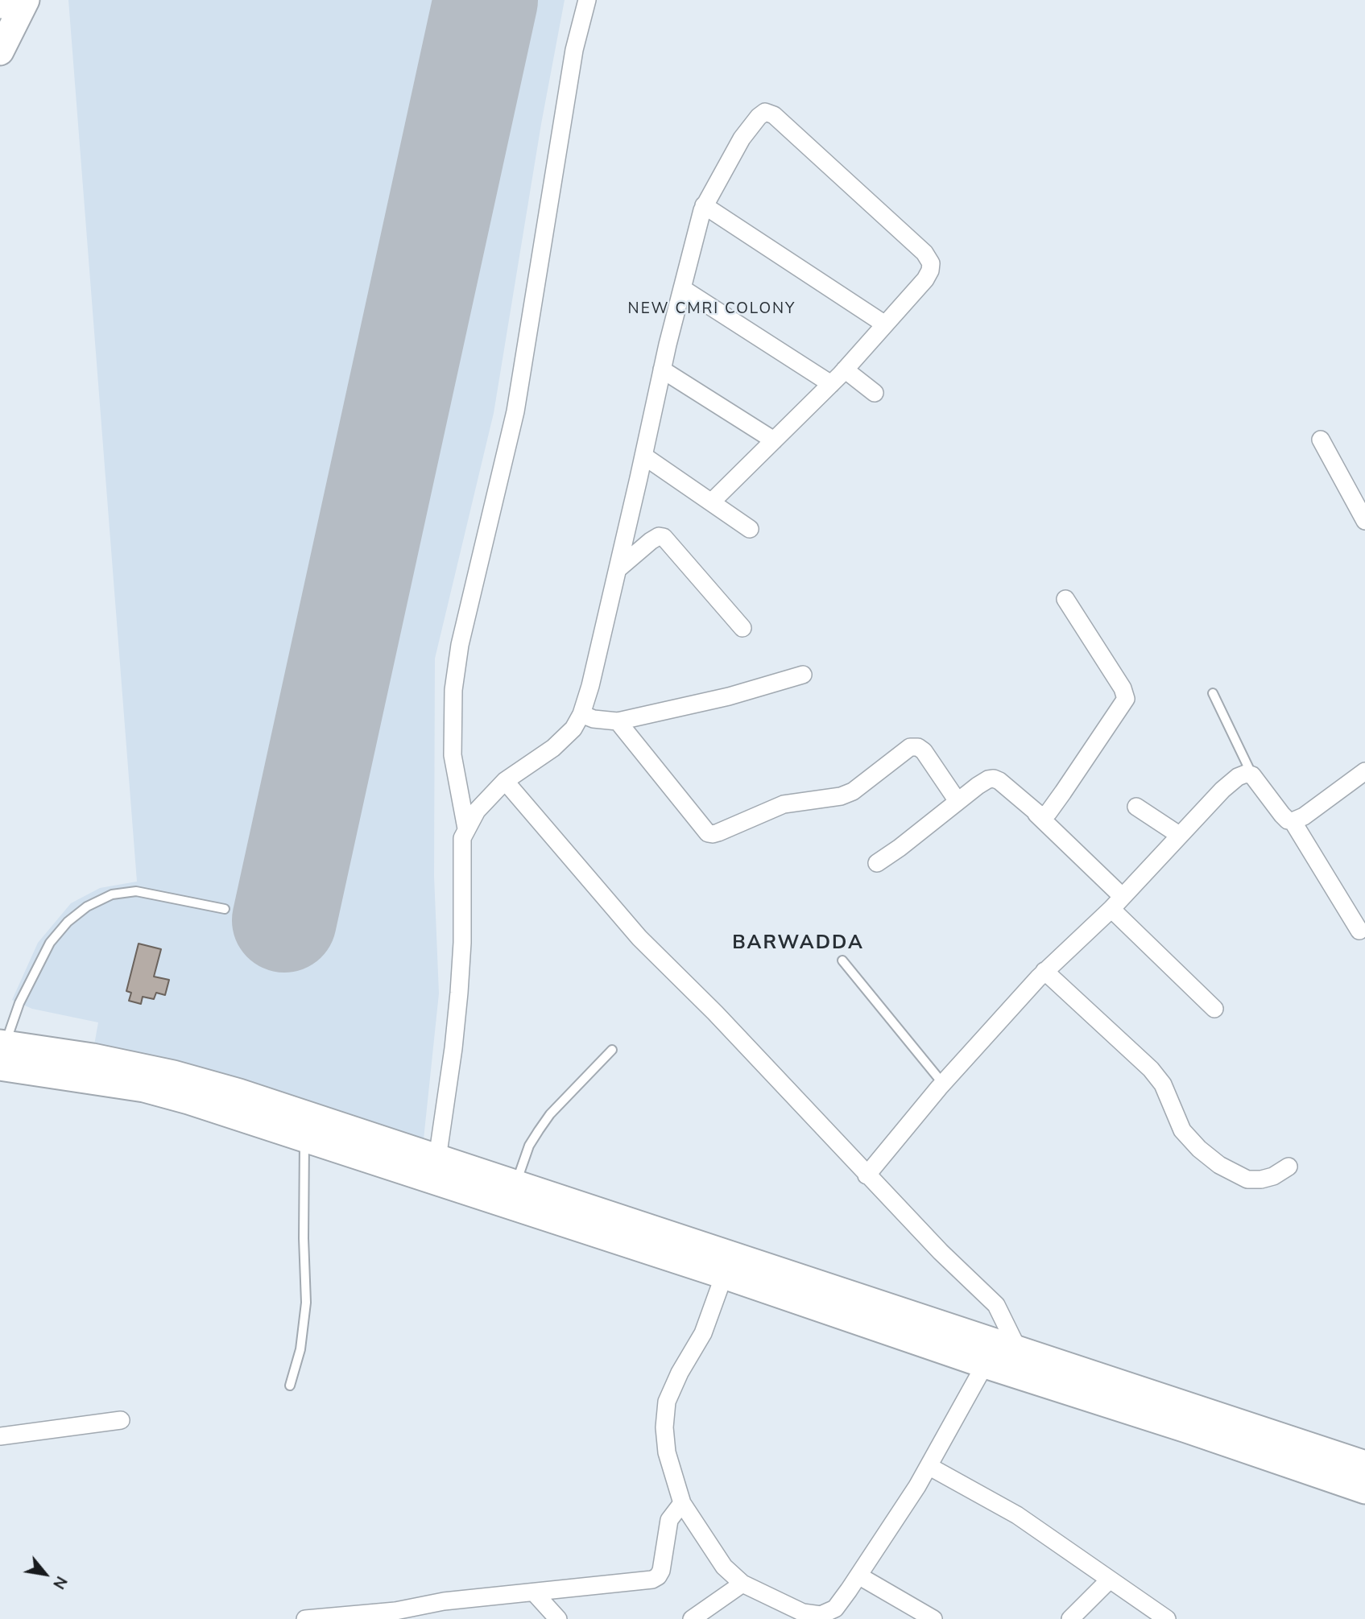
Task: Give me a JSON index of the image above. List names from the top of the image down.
{
  "districts": ["NEW CMRI COLONY", "BARWADDA"],
  "north": "bottom right"
}
